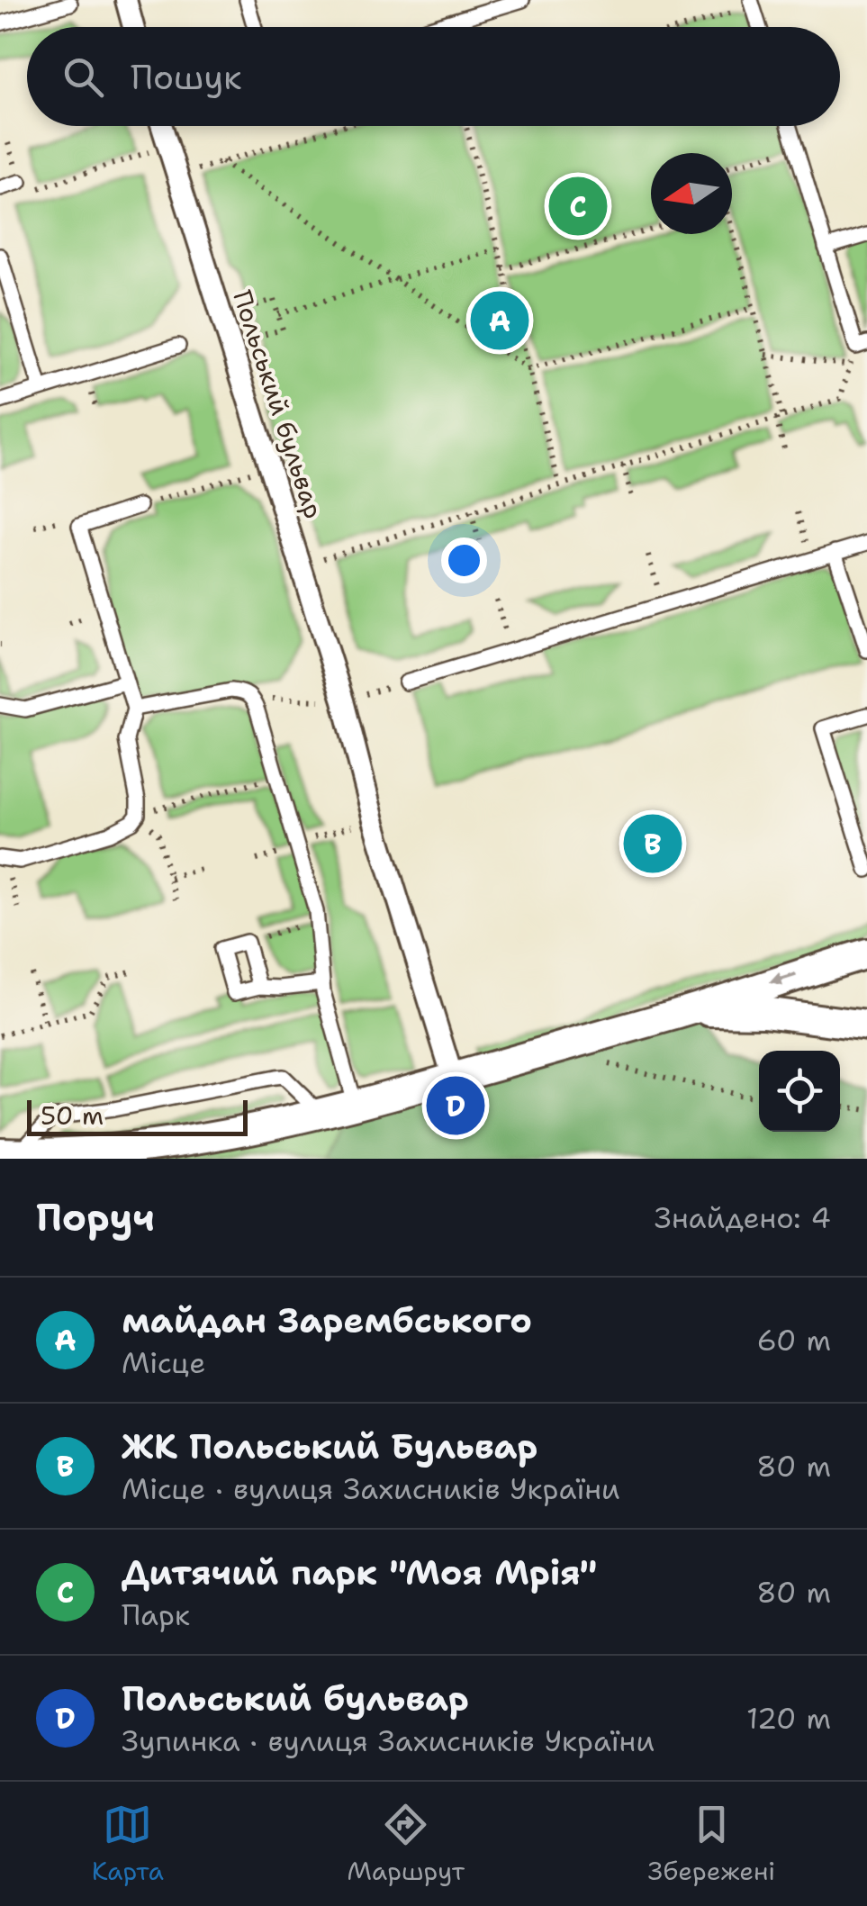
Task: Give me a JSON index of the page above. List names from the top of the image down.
{
  "streets": {
    "street": ["Польський бульвар"]
  },
  "scale_bar": "50 m",
  "north": "left",
  "page": {
    "search": "Пошук",
    "pins": [
      "C",
      "A",
      "B",
      "D"
    ],
    "scale": "50 m",
    "heading": ["Поруч", "Знайдено: 4"],
    "list": [
      {
        "mark": "A",
        "name": "майдан Зарембського",
        "note": "Місце",
        "value": "60 m"
      },
      {
        "mark": "B",
        "name": "ЖК Польський Бульвар",
        "note": "Місце · вулиця Захисників України",
        "value": "80 m"
      },
      {
        "mark": "C",
        "name": "Дитячий парк \"Моя Мрія\"",
        "note": "Парк",
        "value": "80 m"
      },
      {
        "mark": "D",
        "name": "Польський бульвар",
        "note": "Зупинка · вулиця Захисників України",
        "value": "120 m"
      }
    ],
    "nav": ["Карта", "Маршрут", "Збережені"]
  }
}
